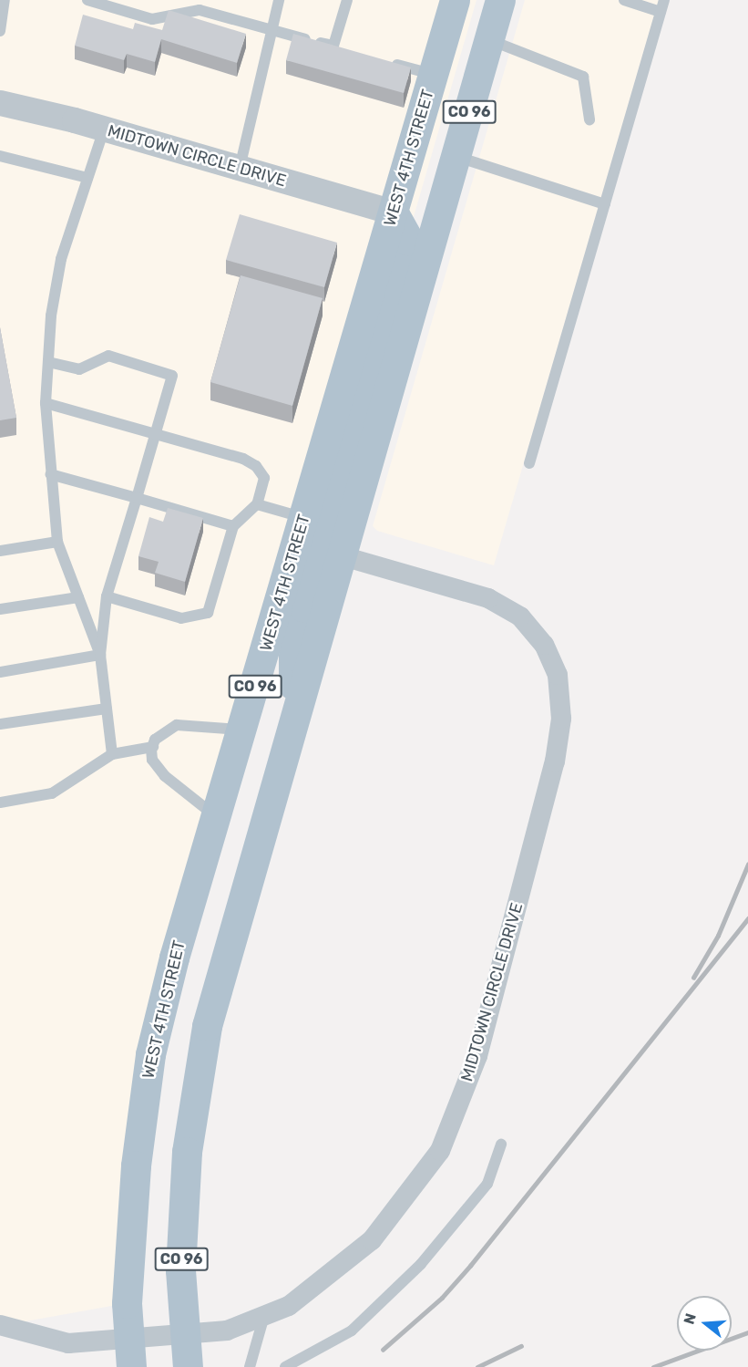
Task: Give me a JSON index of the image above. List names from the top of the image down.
{
  "streets": {
    "main road": ["CO 96", "WEST 4TH STREET"],
    "street": ["MIDTOWN CIRCLE DRIVE"]
  },
  "crossings": [
    ["CO 96", "MIDTOWN CIRCLE DRIVE"],
    ["MIDTOWN CIRCLE DRIVE", "WEST 4TH STREET"]
  ],
  "north": "left"
}
